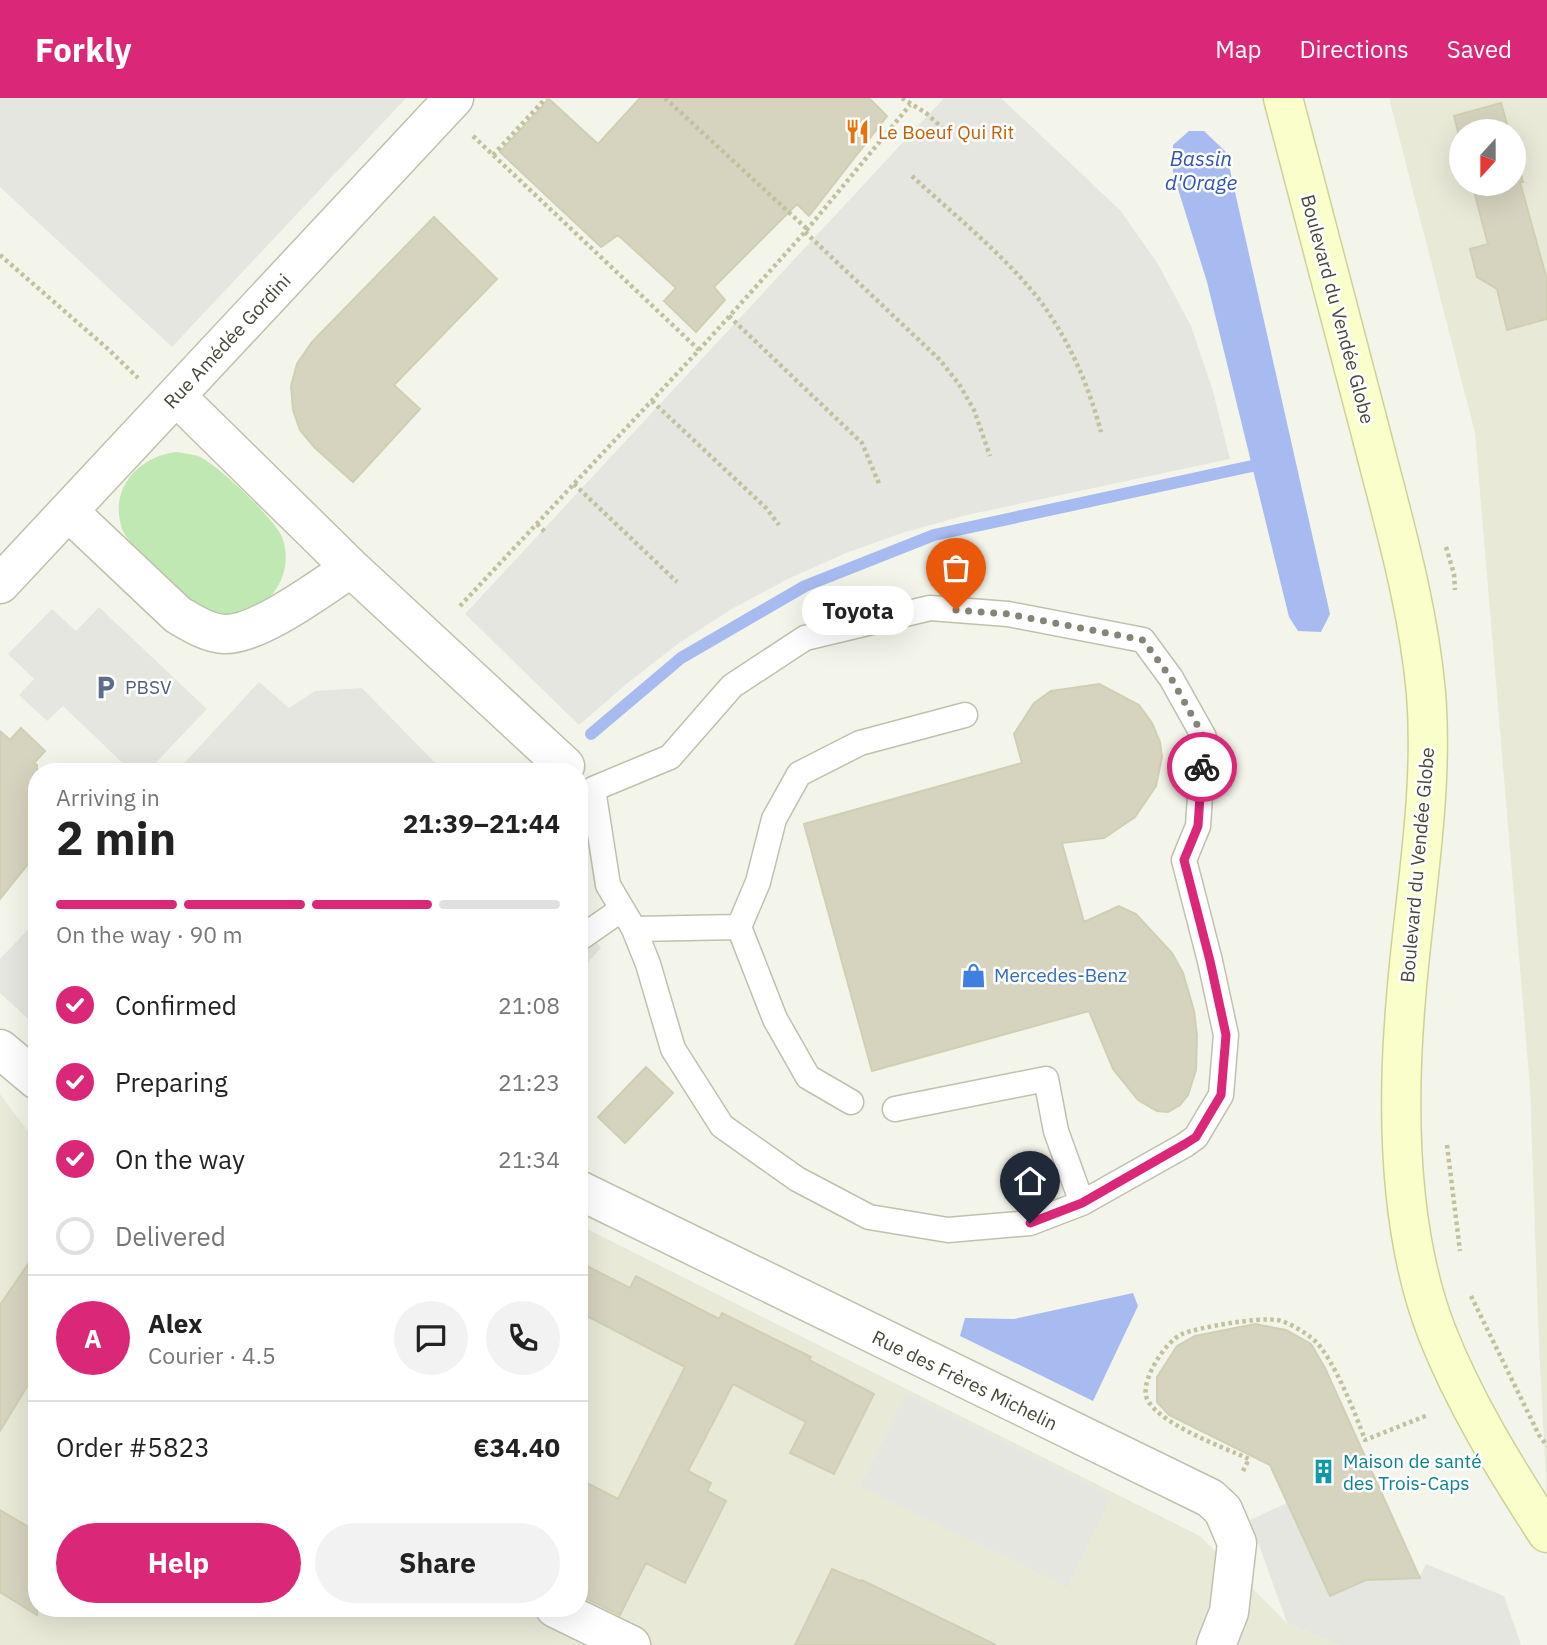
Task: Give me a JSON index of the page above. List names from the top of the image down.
{
  "streets": {
    "main road": ["Boulevard du Vendée Globe"],
    "street": ["Rue Amédée Gordini", "Rue des Frères Michelin"]
  },
  "water": ["Bassin d'Orage"],
  "places": {
    "restaurant": ["Le Boeuf Qui Rit"],
    "other": ["Toyota"],
    "parking": ["PBSV"],
    "shop": ["Mercedes-Benz"],
    "building": ["Maison de santé des Trois-Caps"]
  },
  "north": "bottom",
  "page": {
    "header": "Forkly",
    "nav": ["Map", "Directions", "Saved"],
    "bubble": "Toyota",
    "heading": ["2 min", "Arriving in", "21:39–21:44"],
    "panel": [
      "Alex",
      "Courier · 4.5",
      "Order #5823",
      "€34.40"
    ],
    "bar": "On the way · 90 m",
    "list": [
      ["Confirmed", "21:08"],
      ["Preparing", "21:23"],
      ["On the way", "21:34"],
      "Delivered"
    ],
    "round": "A",
    "buttons": ["Help", "Share"]
  }
}
